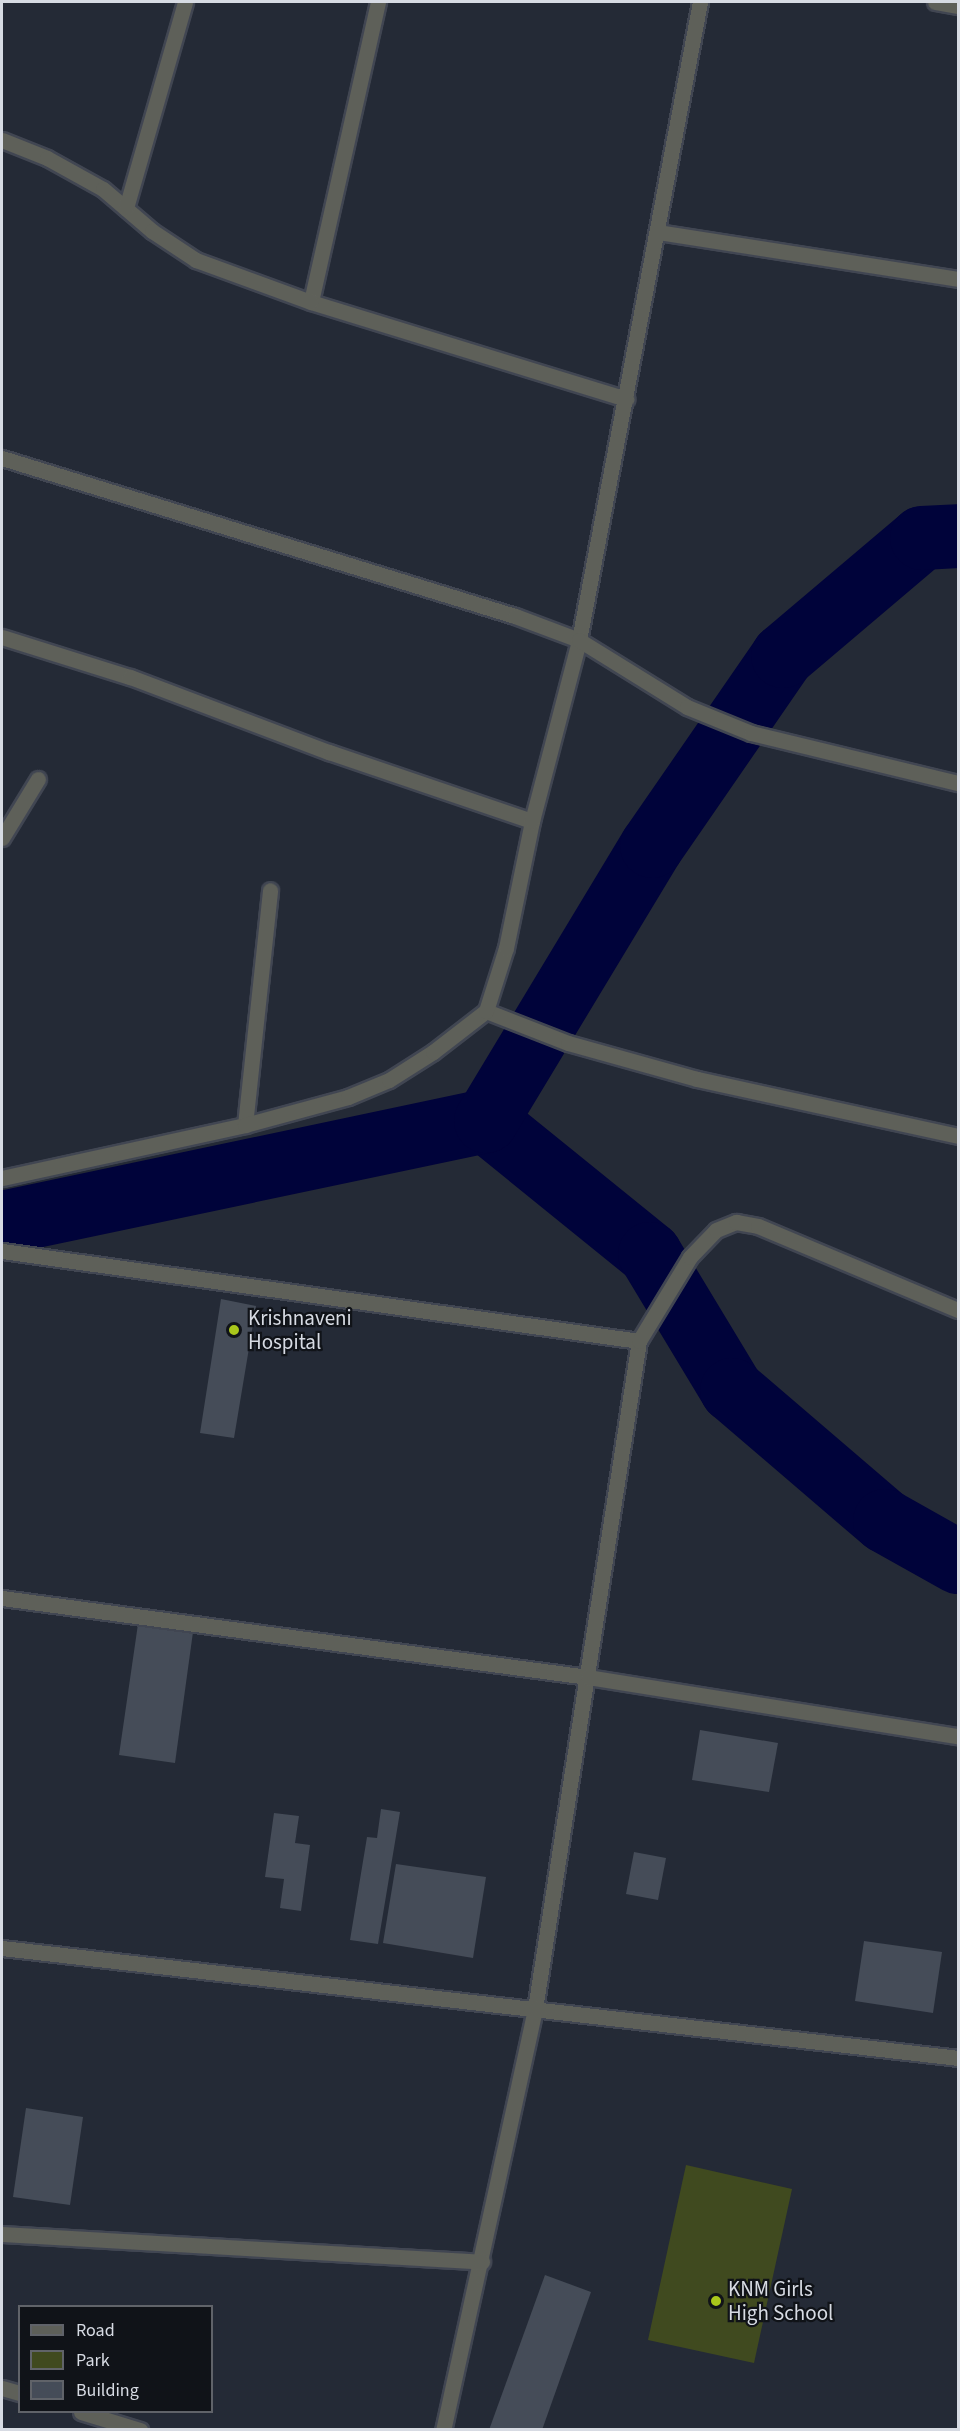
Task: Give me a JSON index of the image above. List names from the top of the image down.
{
  "places": ["Krishnaveni Hospital", "KNM Girls High School"],
  "legend": ["Road", "Park", "Building"]
}
